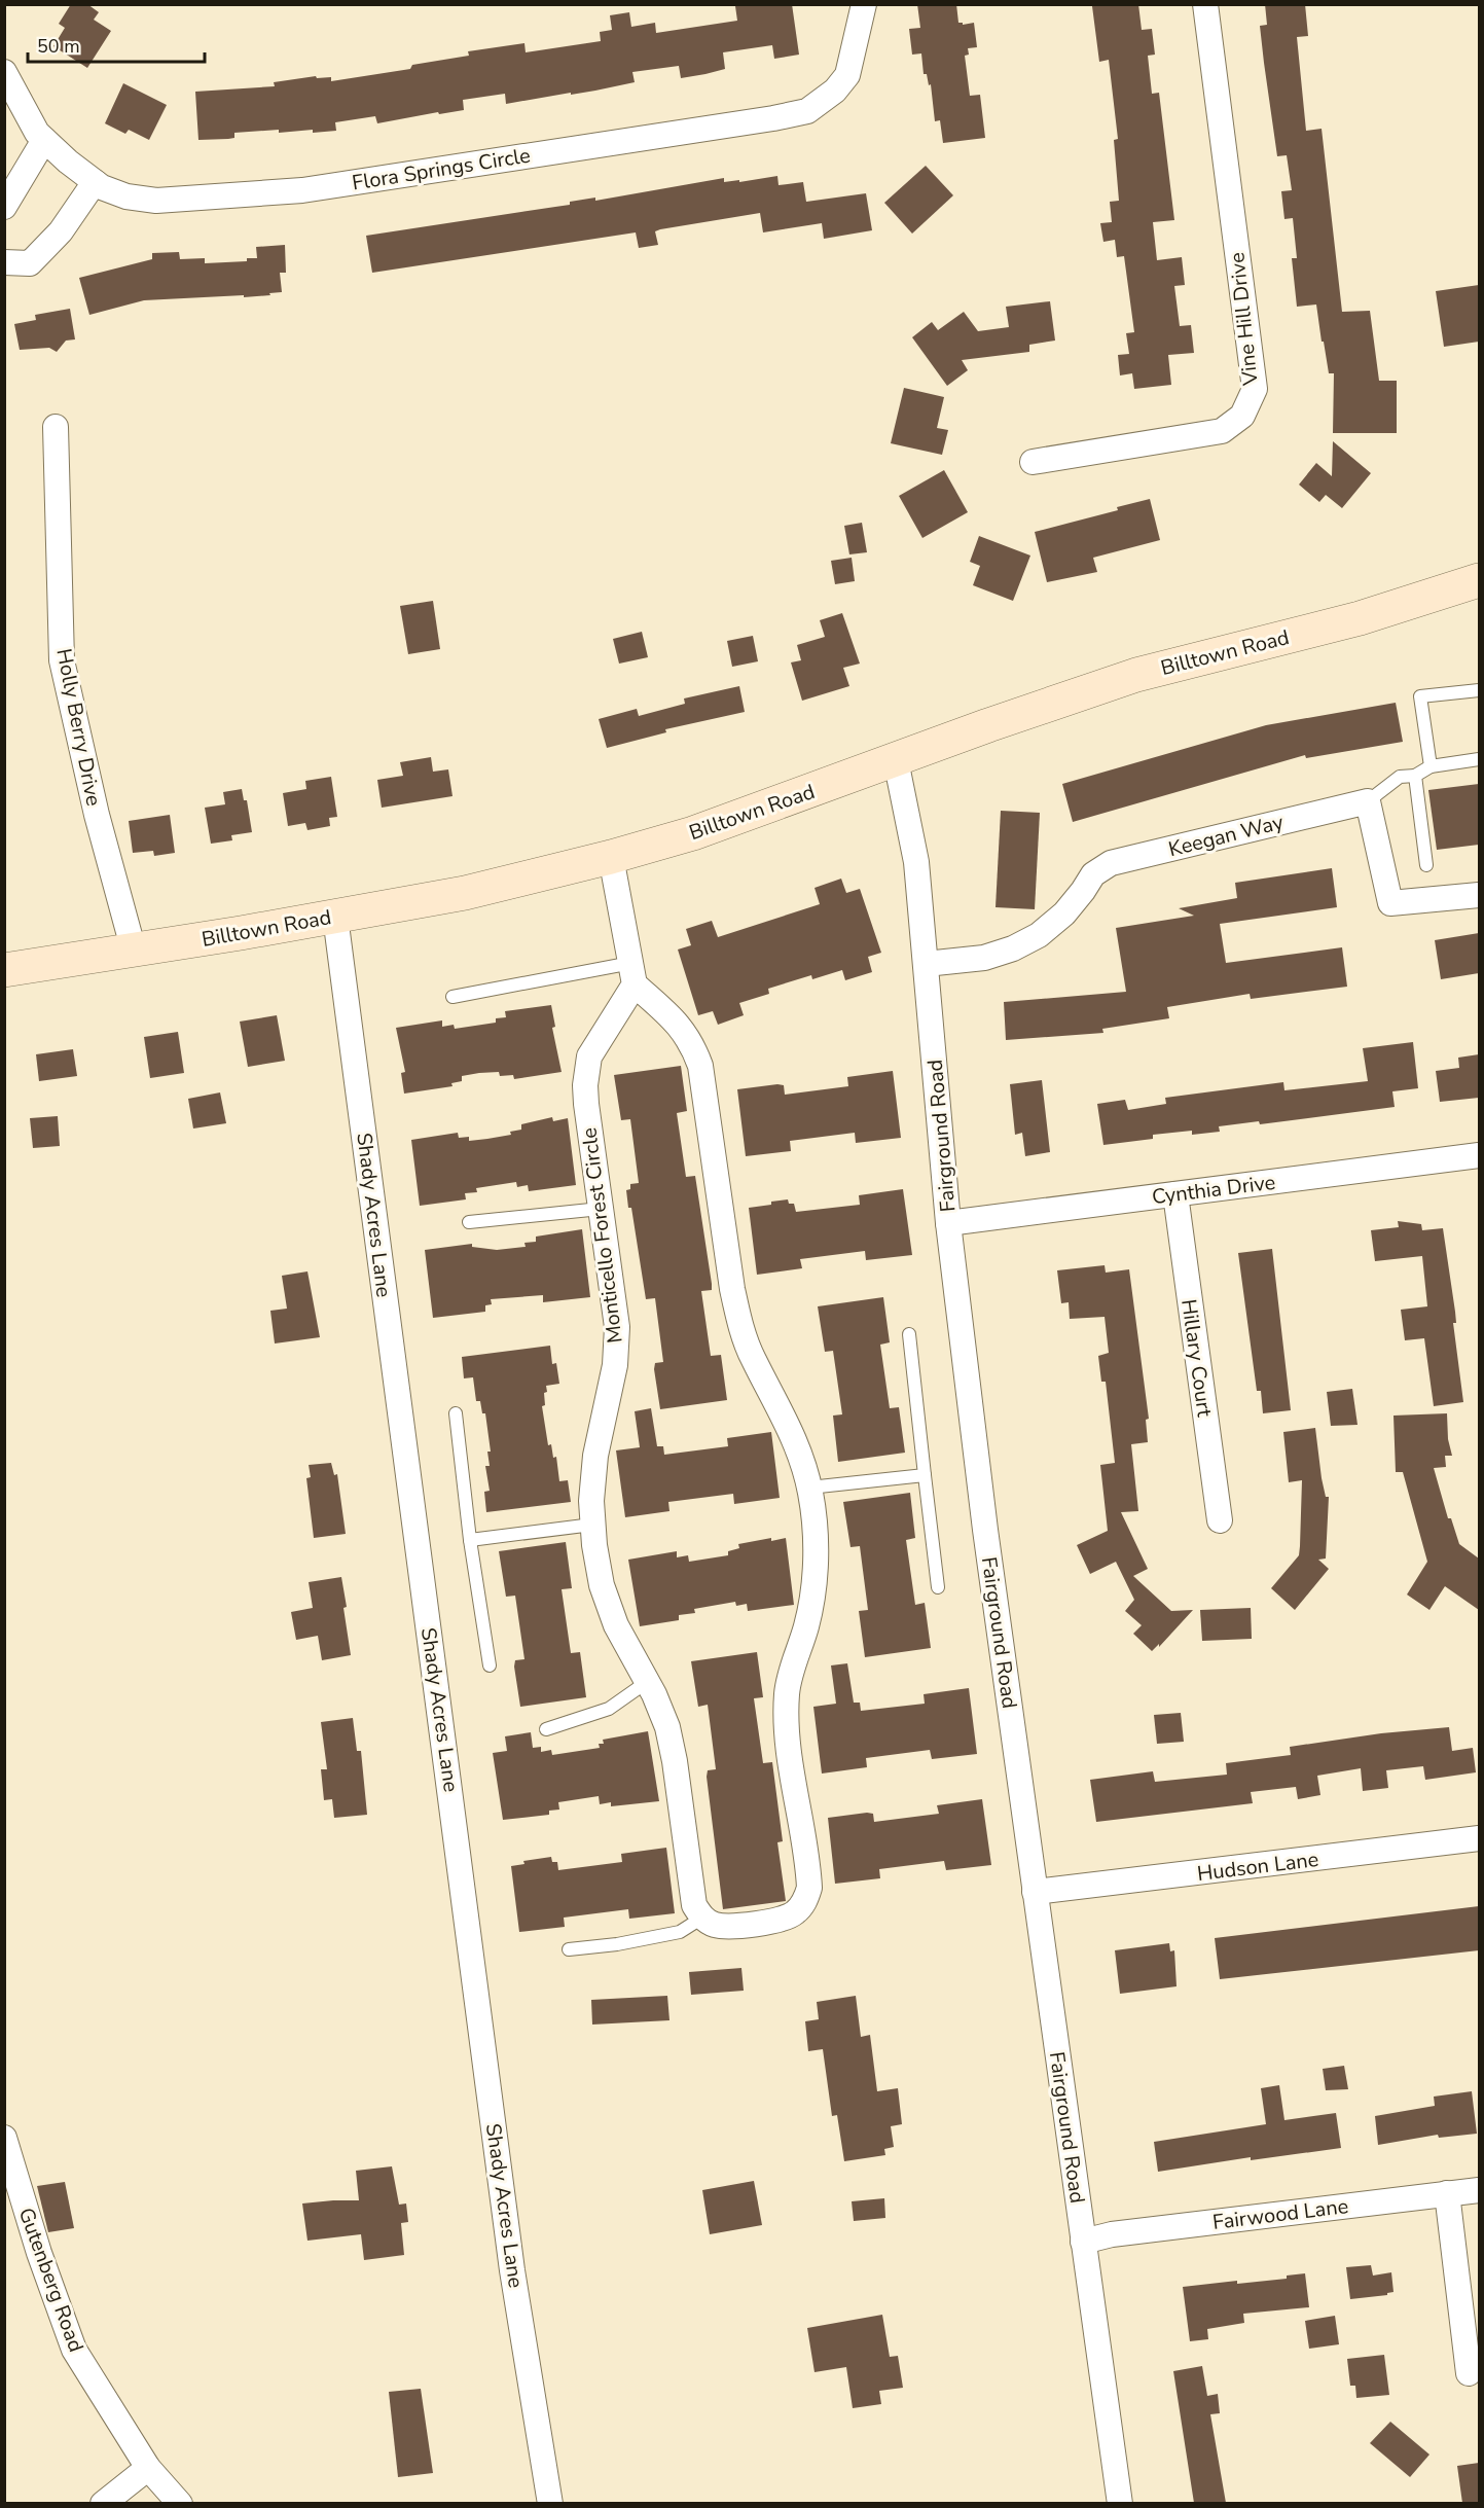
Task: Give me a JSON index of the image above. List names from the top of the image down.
{
  "streets": {
    "main road": ["Billtown Road"],
    "street": [
      "Flora Springs Circle",
      "Vine Hill Drive",
      "Holly Berry Drive",
      "Keegan Way",
      "Fairground Road",
      "Cynthia Drive",
      "Shady Acres Lane",
      "Monticello Forest Circle",
      "Hillary Court",
      "Hudson Lane",
      "Fairwood Lane",
      "Gutenberg Road"
    ]
  },
  "crossings": [
    ["Billtown Road", "Holly Berry Drive"],
    ["Billtown Road", "Fairground Road"],
    ["Billtown Road", "Shady Acres Lane"],
    ["Keegan Way", "Fairground Road"],
    ["Fairground Road", "Cynthia Drive"],
    ["Fairground Road", "Hudson Lane"],
    ["Fairground Road", "Fairwood Lane"],
    ["Cynthia Drive", "Hillary Court"]
  ],
  "scale_bar": "50 m"
}
